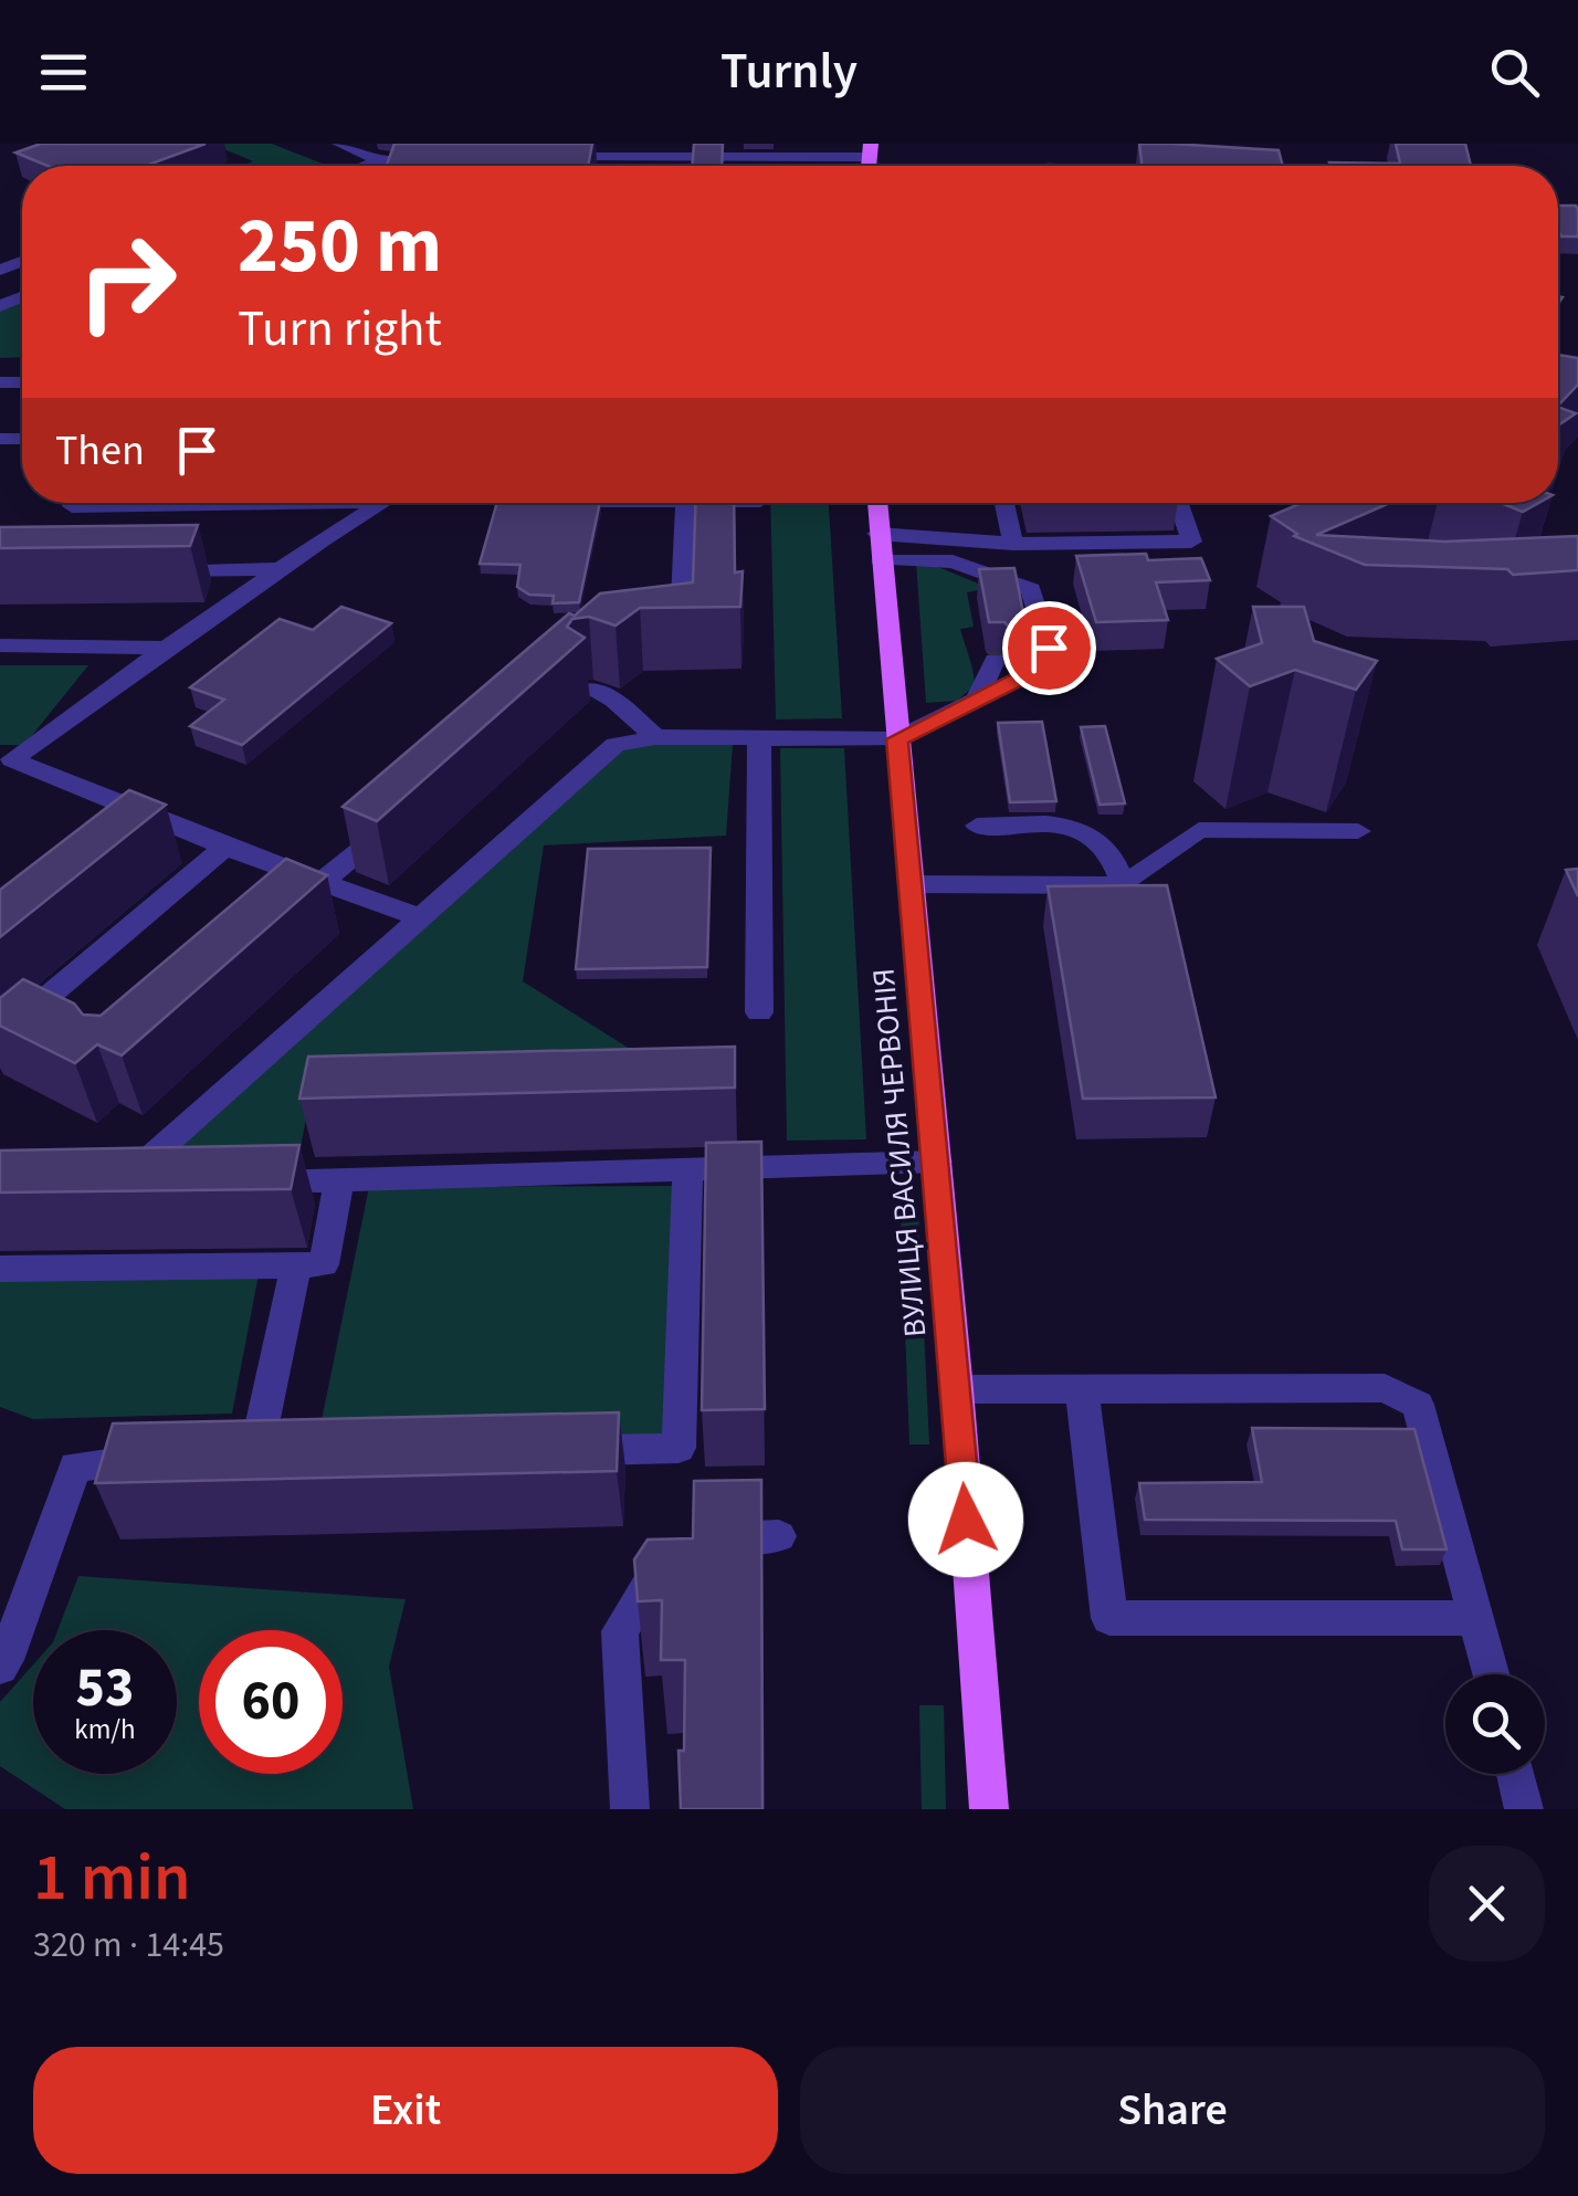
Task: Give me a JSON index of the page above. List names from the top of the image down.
{
  "streets": {
    "main road": ["ВУЛИЦЯ ВАСИЛЯ ЧЕРВОНІЯ"]
  },
  "page": {
    "header": "Turnly",
    "turn": ["250 m", "Turn right"],
    "then": "Then",
    "speed": "53 km/h",
    "limit": "60",
    "heading": ["1 min", "320 m · 14:45"],
    "buttons": ["Exit", "Share"]
  }
}
